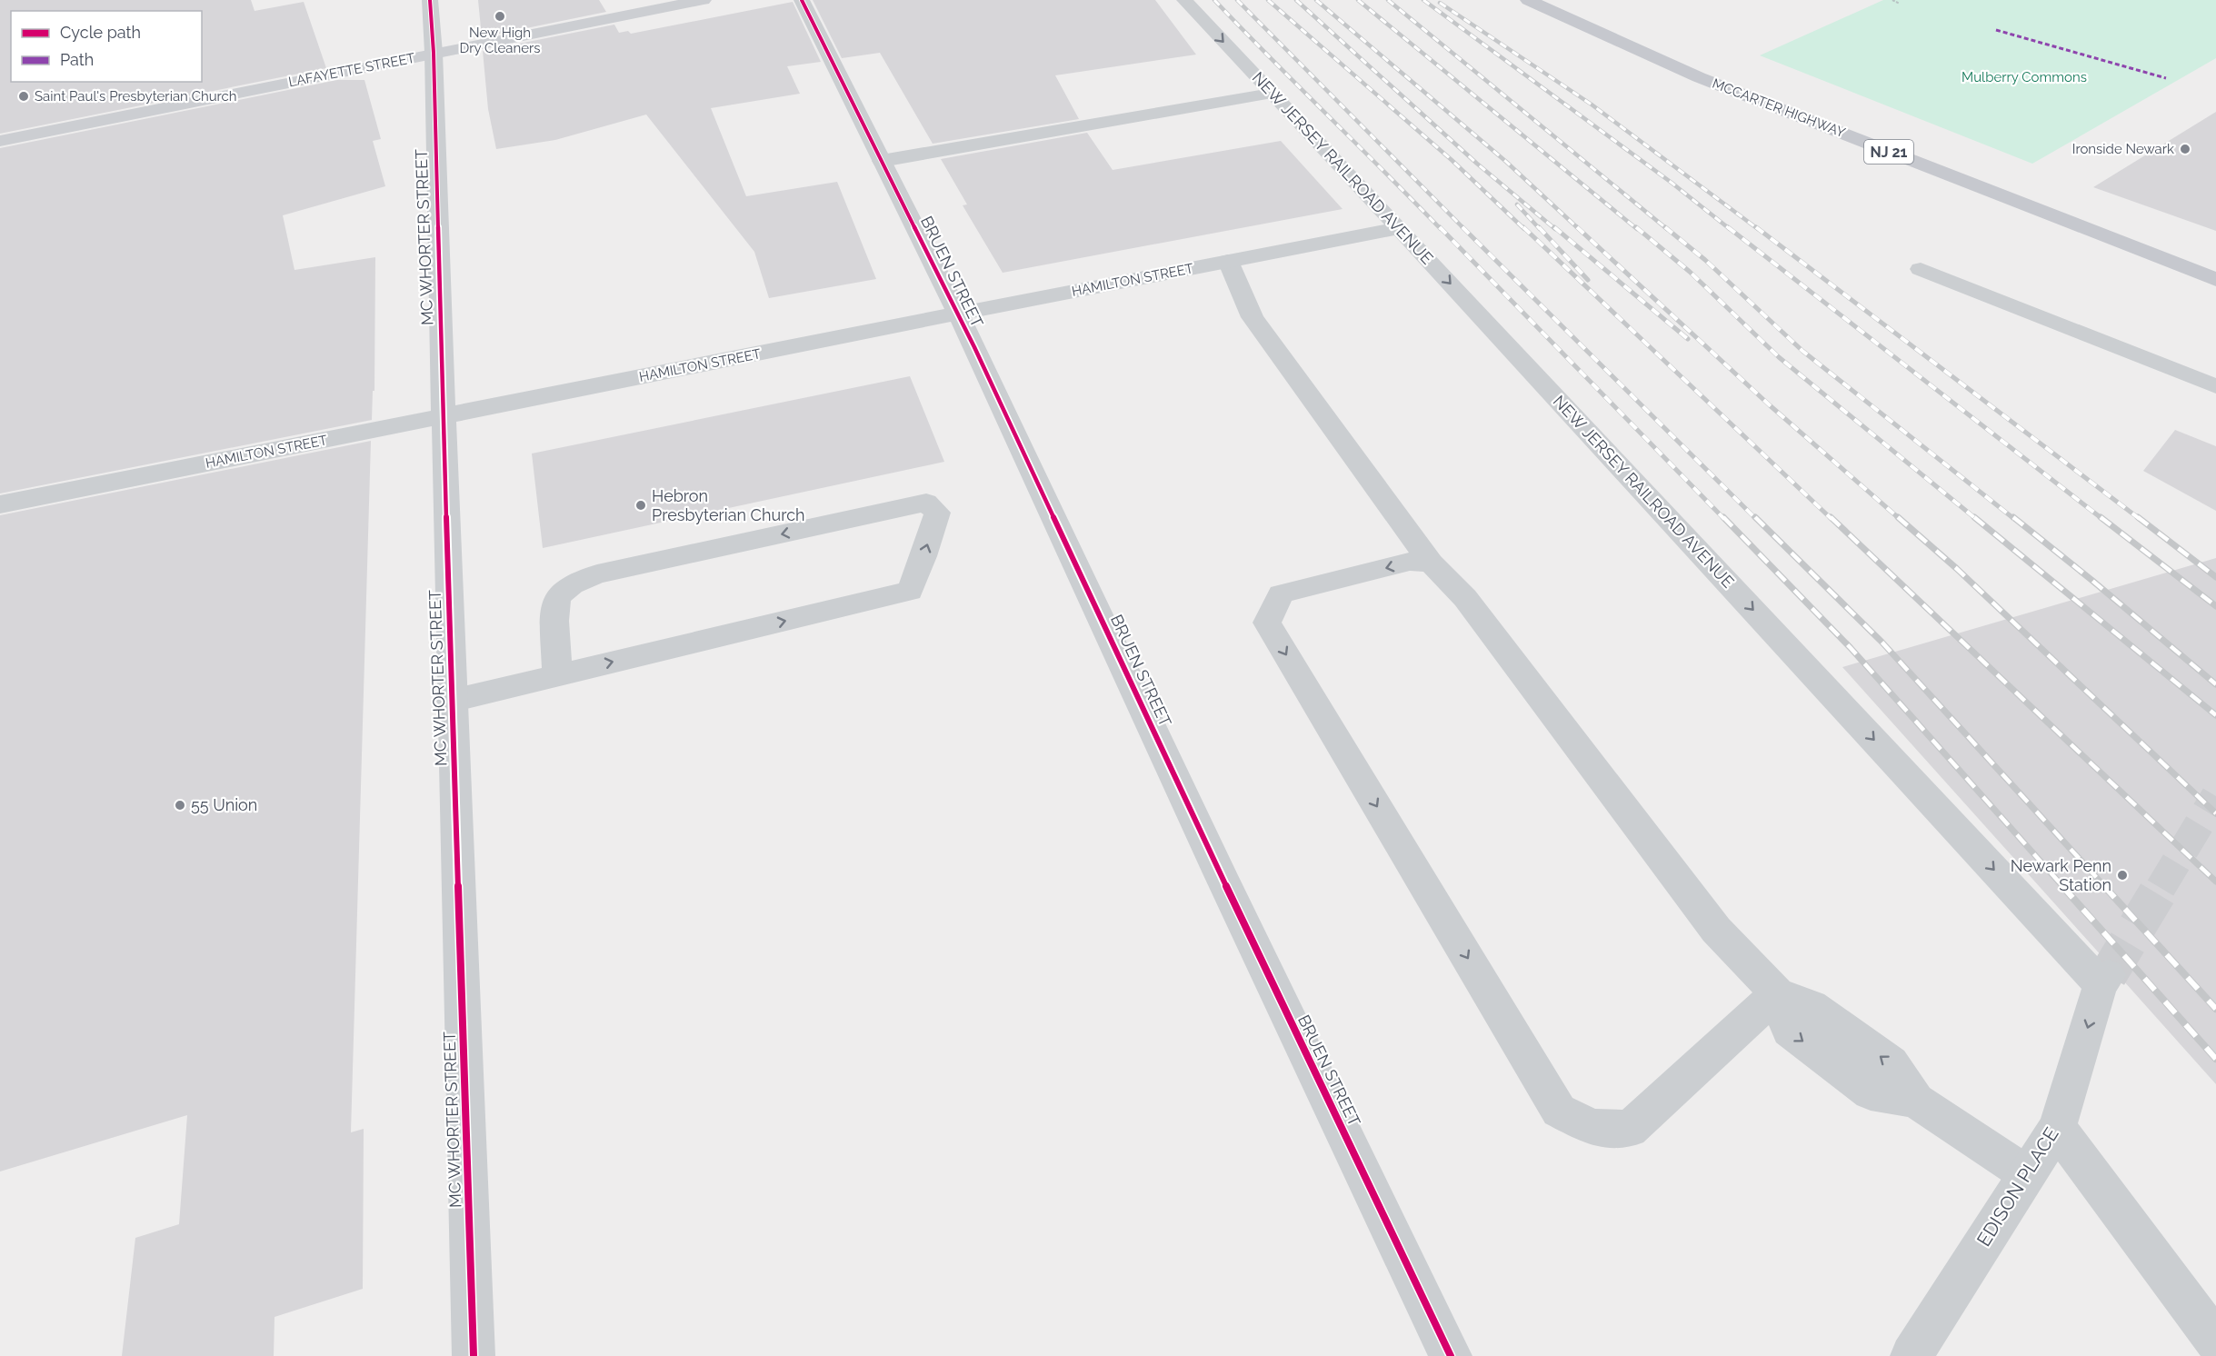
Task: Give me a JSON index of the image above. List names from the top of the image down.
{
  "streets": {
    "main road": ["MCCARTER HIGHWAY", "NJ 21"],
    "street": [
      "LAFAYETTE STREET",
      "NEW JERSEY RAILROAD AVENUE",
      "MC WHORTER STREET",
      "BRUEN STREET",
      "HAMILTON STREET",
      "EDISON PLACE"
    ]
  },
  "crossings": [
    ["LAFAYETTE STREET", "MC WHORTER STREET"],
    ["NEW JERSEY RAILROAD AVENUE", "HAMILTON STREET"],
    ["NEW JERSEY RAILROAD AVENUE", "EDISON PLACE"],
    ["MC WHORTER STREET", "HAMILTON STREET"],
    ["BRUEN STREET", "HAMILTON STREET"]
  ],
  "one_way": ["EDISON PLACE"],
  "parks": ["Mulberry Commons"],
  "places": [
    "New High Dry Cleaners",
    "Saint Paul's Presbyterian Church",
    "Ironside Newark",
    "Hebron Presbyterian Church",
    "55 Union",
    "Newark Penn Station"
  ],
  "legend": ["Cycle path", "Path"]
}
